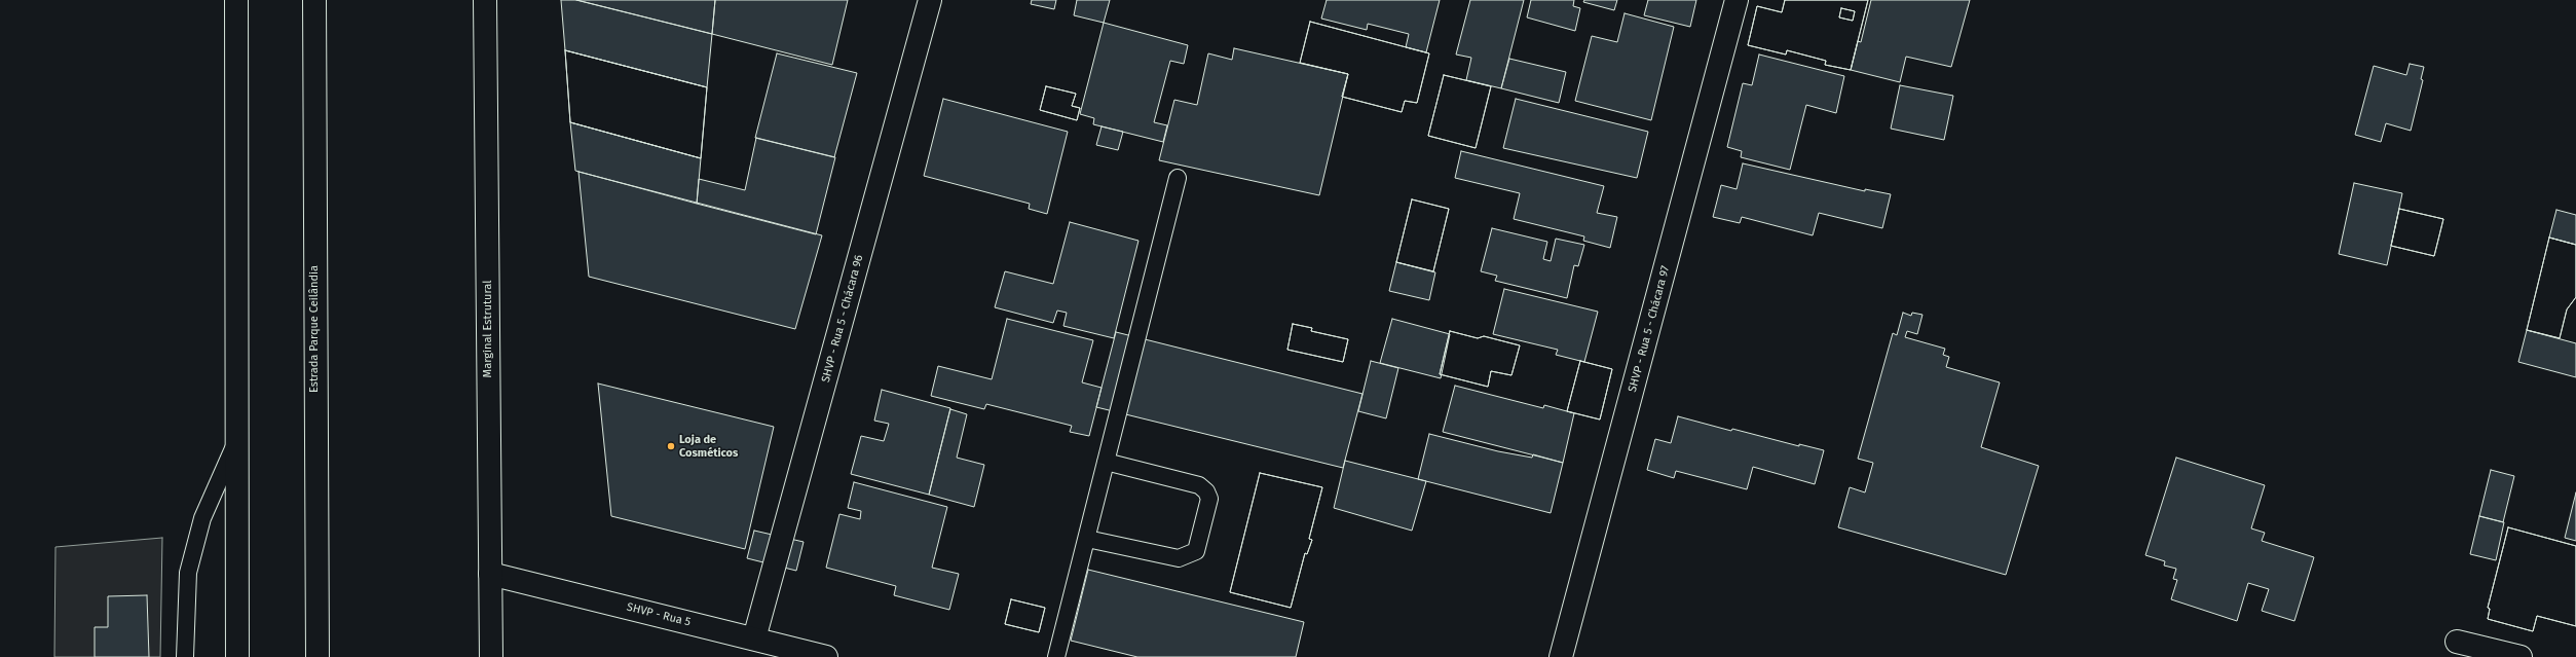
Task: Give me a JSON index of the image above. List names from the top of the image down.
{
  "streets": {
    "main road": [
      "SHVP - Rua 5 - Chácara 96",
      "Estrada Parque Ceilândia",
      "Marginal Estrutural",
      "SHVP - Rua 5 - Chácara 97",
      "SHVP - Rua 5"
    ]
  },
  "crossings": [
    ["SHVP - Rua 5 - Chácara 96", "SHVP - Rua 5"],
    ["Marginal Estrutural", "SHVP - Rua 5"]
  ],
  "places": ["Loja de Cosméticos"]
}
